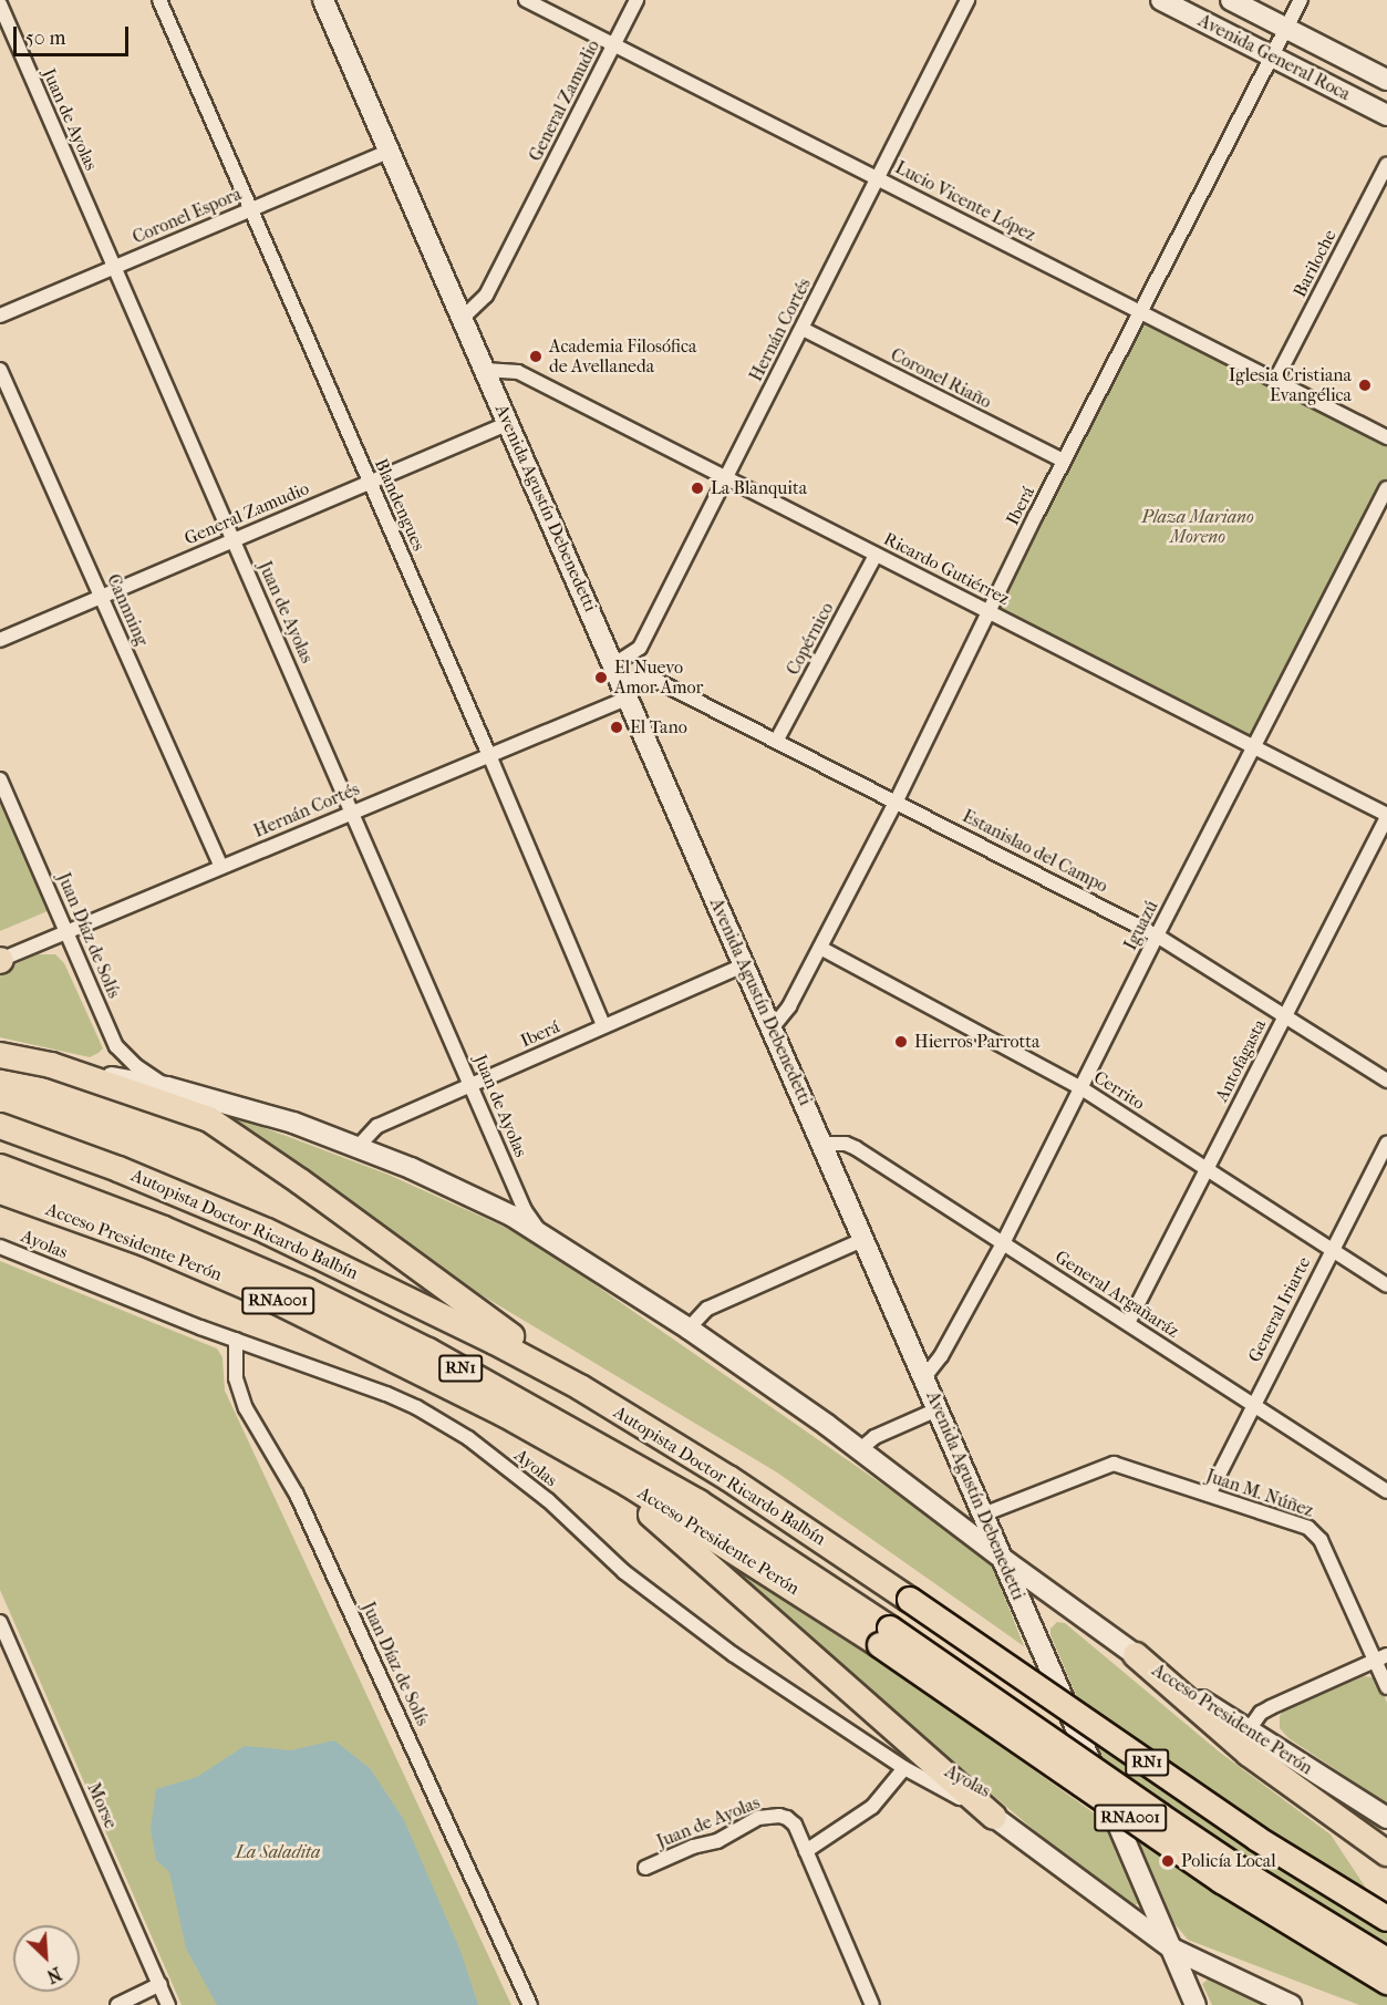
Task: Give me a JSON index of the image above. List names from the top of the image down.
{
  "streets": {
    "highway": [
      "Autopista Doctor Ricardo Balbín",
      "Acceso Presidente Perón",
      "RNA001",
      "RN1"
    ],
    "main road": ["Avenida General Roca", "Avenida Agustín Debenedetti"],
    "street": [
      "General Zamudio",
      "Juan de Ayolas",
      "Lucio Vicente López",
      "Coronel Espora",
      "Bariloche",
      "Hernán Cortés",
      "Coronel Riaño",
      "Blandengues",
      "Iberá",
      "Ricardo Gutiérrez",
      "Cannning",
      "Copérnico",
      "Estanislao del Campo",
      "Iguazú",
      "Juan Díaz de Solís",
      "Antofagasta",
      "Cerrito",
      "Ayolas",
      "General Argañaráz",
      "General Iriarte",
      "Juan M. Núñez",
      "Morse"
    ]
  },
  "crossings": [
    ["Avenida General Roca", "Iberá"],
    ["General Zamudio", "Juan de Ayolas"],
    ["General Zamudio", "Lucio Vicente López"],
    ["General Zamudio", "Blandengues"],
    ["General Zamudio", "Avenida Agustín Debenedetti"],
    ["General Zamudio", "Cannning"],
    ["Juan de Ayolas", "Coronel Espora"],
    ["Juan de Ayolas", "Hernán Cortés"],
    ["Juan de Ayolas", "Iberá"],
    ["Juan de Ayolas", "Acceso Presidente Perón"],
    ["Lucio Vicente López", "Bariloche"],
    ["Lucio Vicente López", "Hernán Cortés"],
    ["Lucio Vicente López", "Iberá"],
    ["Coronel Espora", "Blandengues"],
    ["Coronel Espora", "Avenida Agustín Debenedetti"],
    ["Hernán Cortés", "Coronel Riaño"],
    ["Hernán Cortés", "Blandengues"],
    ["Hernán Cortés", "Avenida Agustín Debenedetti"],
    ["Hernán Cortés", "Ricardo Gutiérrez"],
    ["Hernán Cortés", "Cannning"],
    ["Hernán Cortés", "Estanislao del Campo"],
    ["Hernán Cortés", "Juan Díaz de Solís"],
    ["Coronel Riaño", "Iberá"],
    ["Blandengues", "Iberá"],
    ["Iberá", "Avenida Agustín Debenedetti"],
    ["Iberá", "Ricardo Gutiérrez"],
    ["Iberá", "Estanislao del Campo"],
    ["Iberá", "Cerrito"],
    ["Iberá", "Acceso Presidente Perón"],
    ["Avenida Agustín Debenedetti", "Ricardo Gutiérrez"],
    ["Avenida Agustín Debenedetti", "Iguazú"],
    ["Avenida Agustín Debenedetti", "Acceso Presidente Perón"],
    ["Avenida Agustín Debenedetti", "General Argañaráz"],
    ["Avenida Agustín Debenedetti", "Juan M. Núñez"],
    ["Ricardo Gutiérrez", "Copérnico"],
    ["Ricardo Gutiérrez", "Iguazú"],
    ["Ricardo Gutiérrez", "Antofagasta"],
    ["Copérnico", "Estanislao del Campo"],
    ["Estanislao del Campo", "Iguazú"],
    ["Estanislao del Campo", "Antofagasta"],
    ["Iguazú", "Cerrito"],
    ["Iguazú", "General Argañaráz"],
    ["Juan Díaz de Solís", "Acceso Presidente Perón"],
    ["Juan Díaz de Solís", "Ayolas"],
    ["Antofagasta", "Cerrito"],
    ["Antofagasta", "General Argañaráz"],
    ["Cerrito", "General Iriarte"],
    ["Autopista Doctor Ricardo Balbín", "Acceso Presidente Perón"],
    ["General Argañaráz", "General Iriarte"],
    ["General Iriarte", "Juan M. Núñez"]
  ],
  "parks": ["Plaza Mariano Moreno", "La Saladita"],
  "places": [
    "Academia Filosófica de Avellaneda",
    "Iglesia Cristiana Evangélica",
    "La Blanquita",
    "El Nuevo Amor Amor",
    "El Tano",
    "Hierros Parrotta",
    "Policía Local"
  ],
  "scale_bar": "50 m",
  "north": "bottom right"
}
